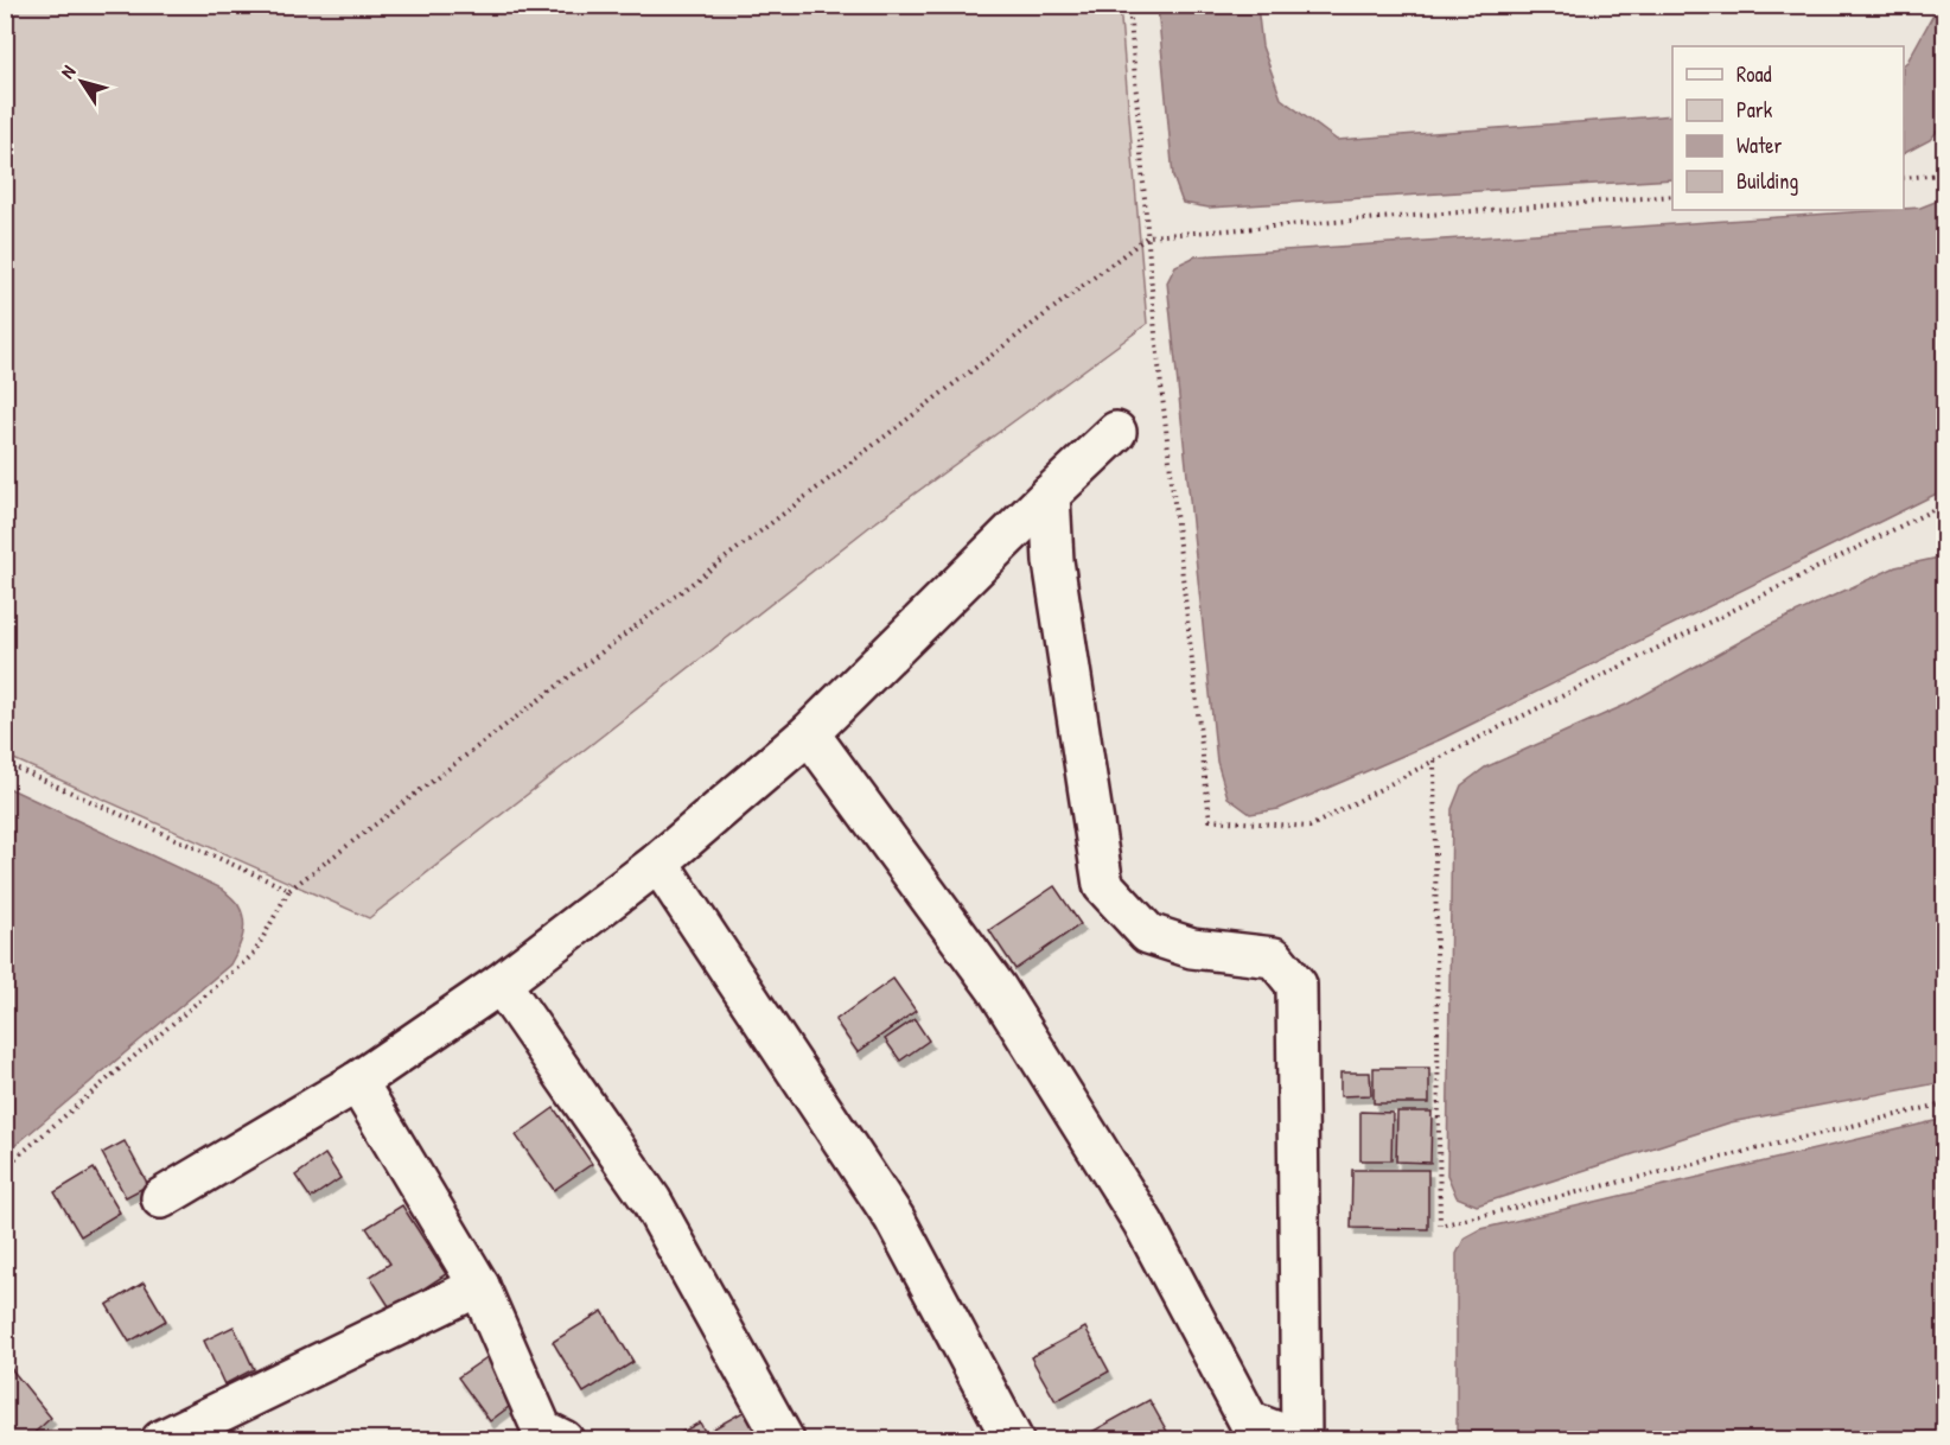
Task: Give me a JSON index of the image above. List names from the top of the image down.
{
  "legend": [
    "Road",
    "Park",
    "Water",
    "Building"
  ],
  "north": "top left"
}
